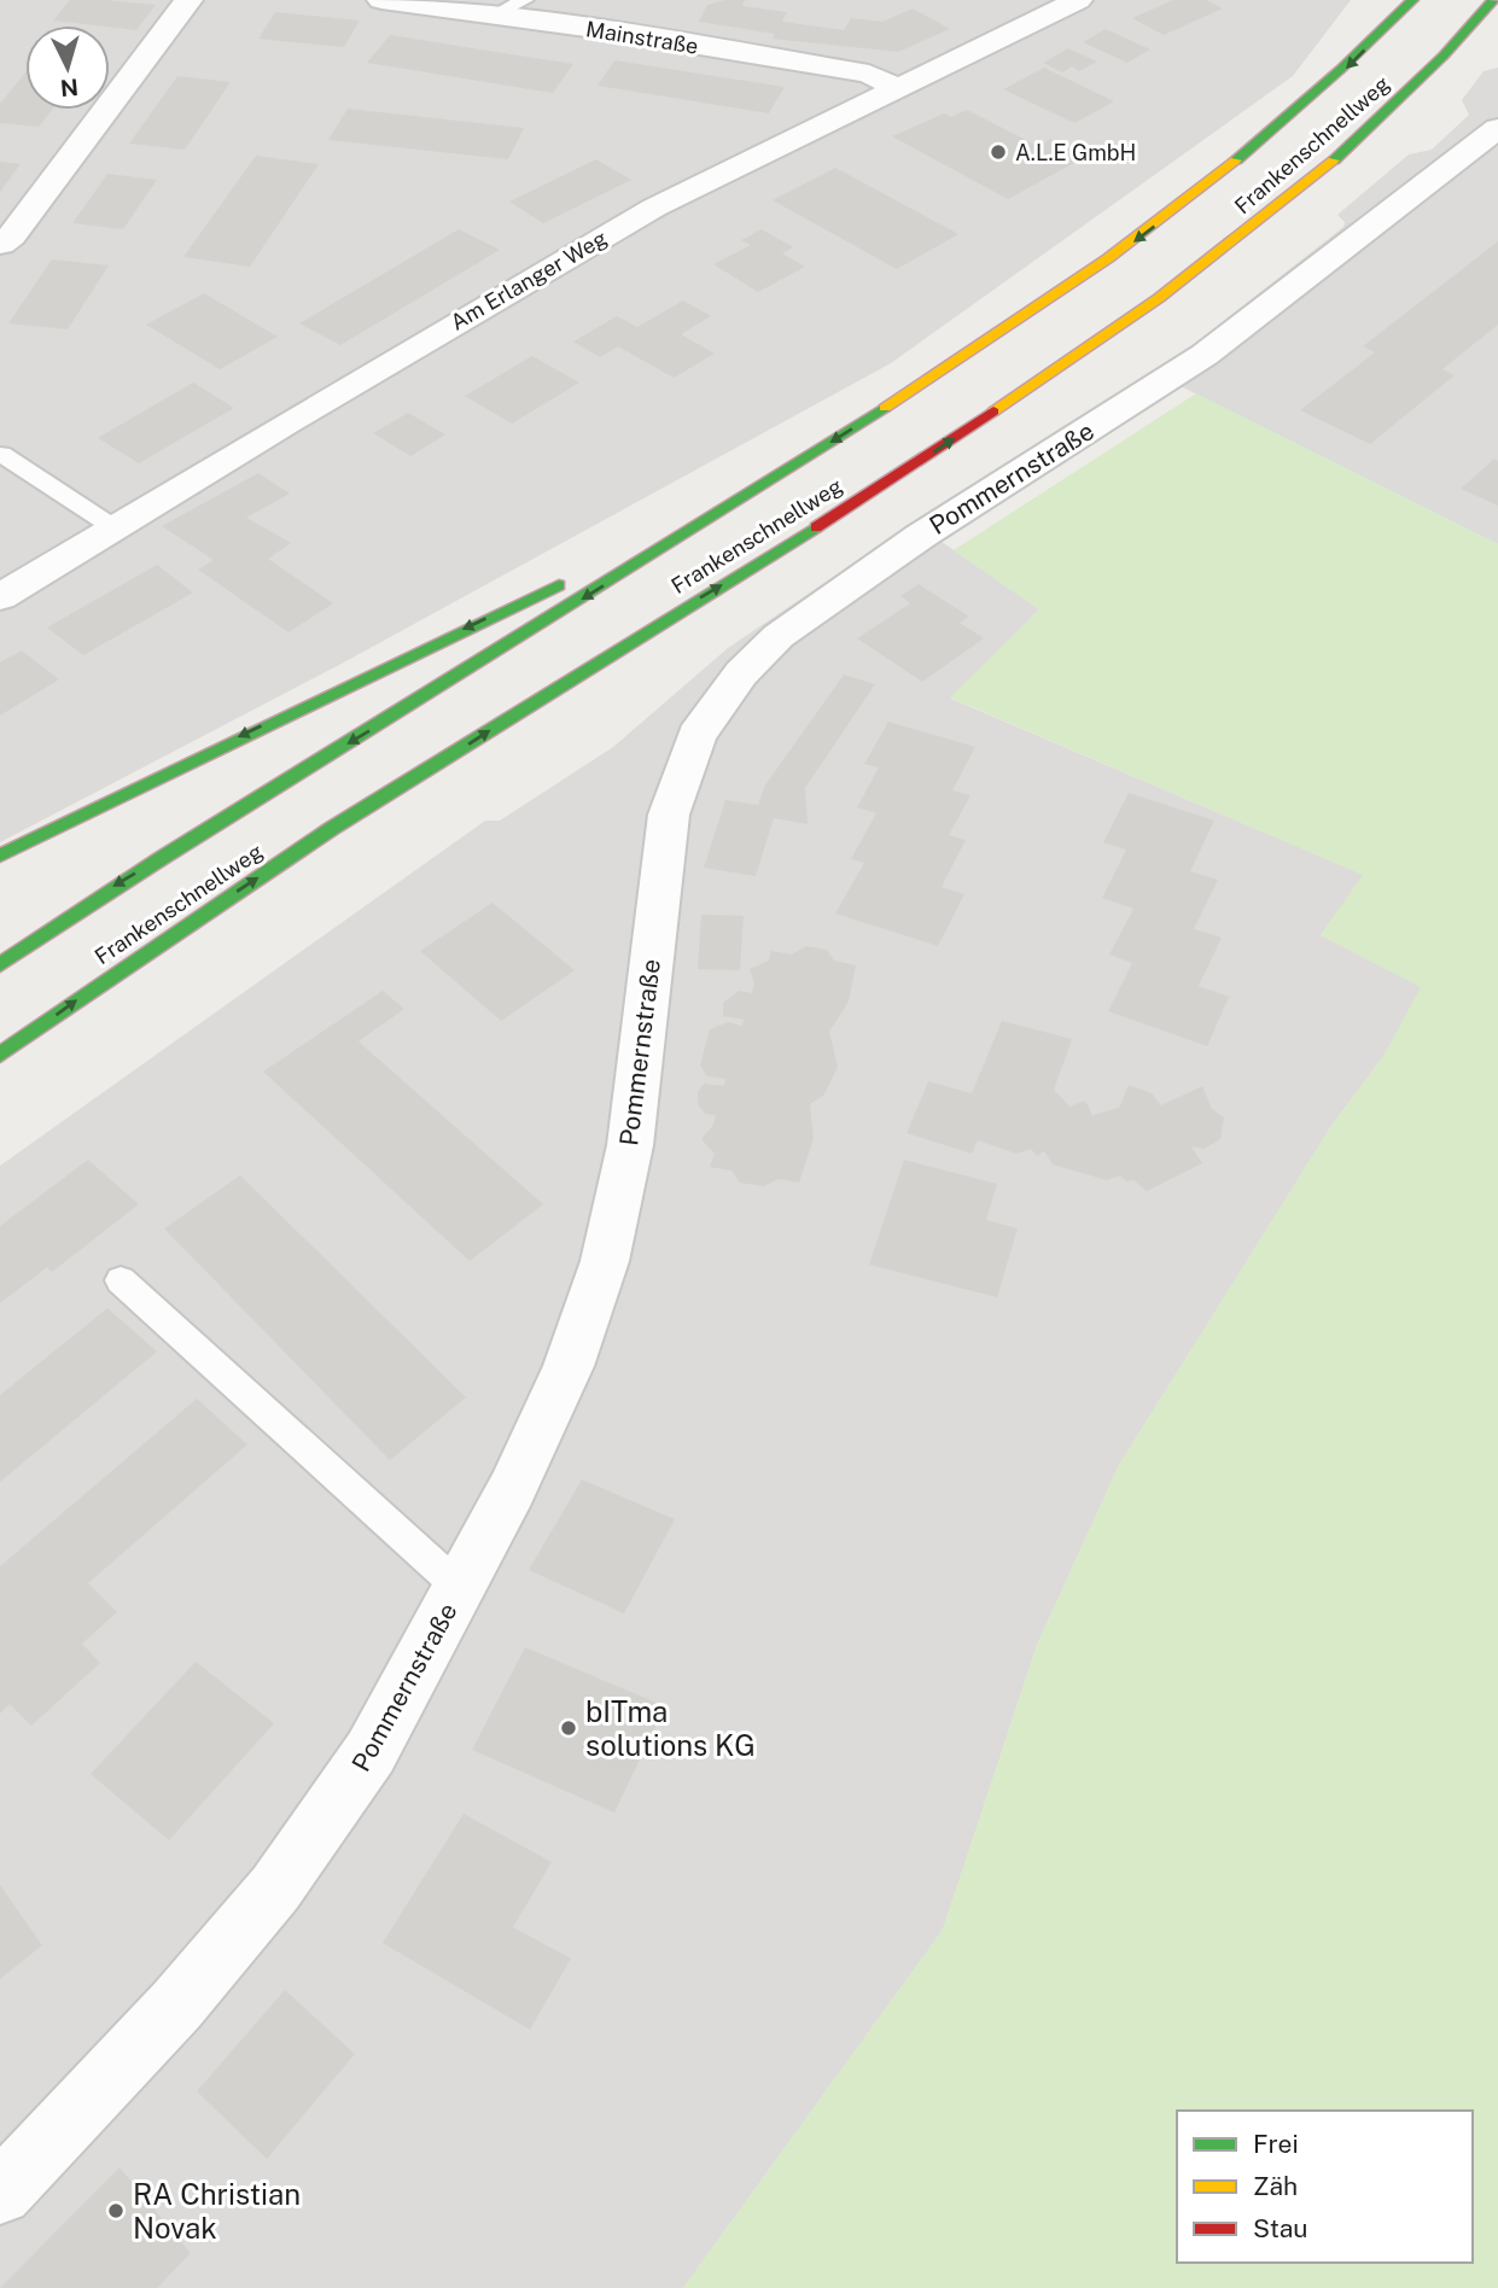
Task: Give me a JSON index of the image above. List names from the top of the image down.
{
  "streets": {
    "highway": ["Frankenschnellweg"],
    "street": ["Mainstraße", "Am Erlanger Weg", "Pommernstraße"]
  },
  "crossings": [
    ["Mainstraße", "Am Erlanger Weg"]
  ],
  "places": ["A.L.E GmbH", "bITma solutions KG", "RA Christian Novak"],
  "legend": ["Frei", "Zäh", "Stau"],
  "north": "bottom"
}
